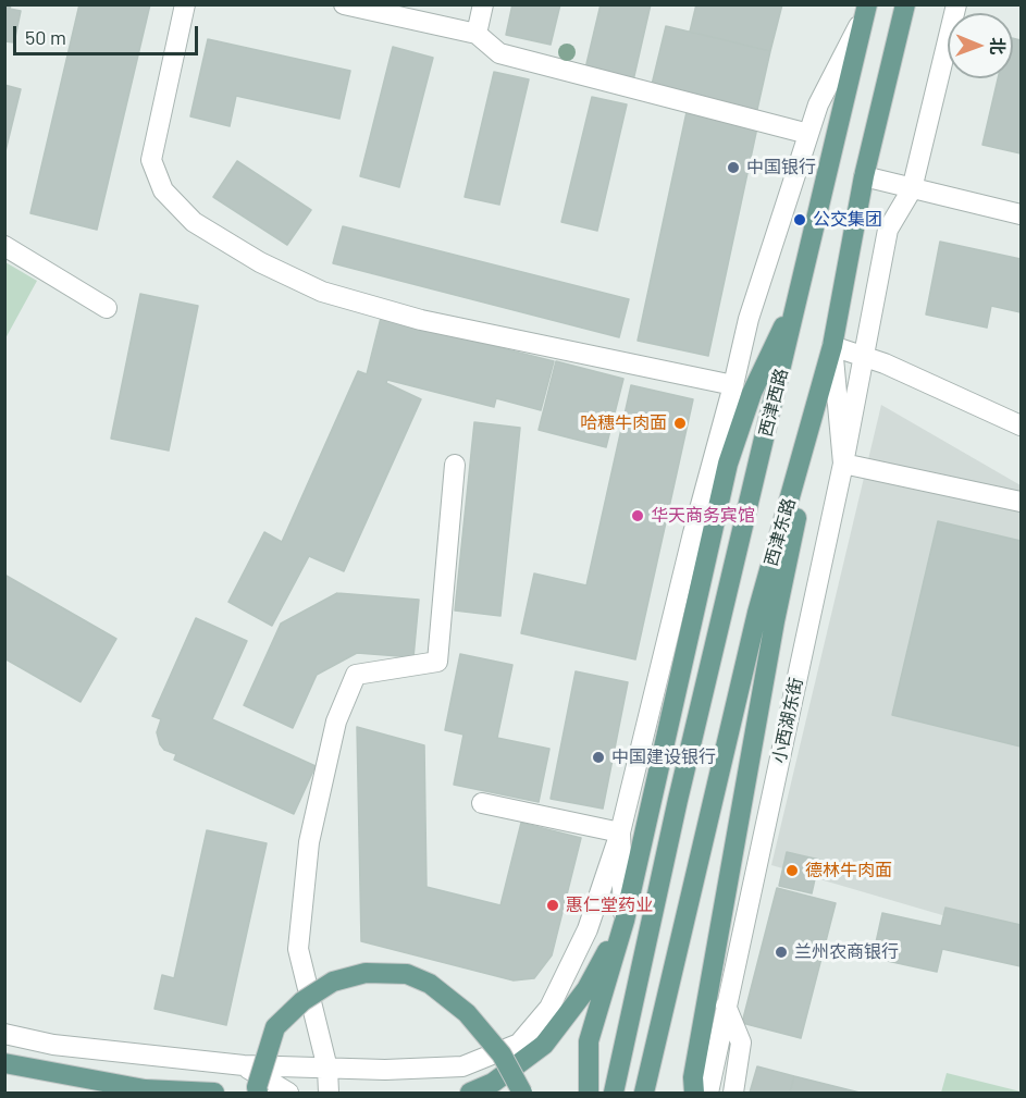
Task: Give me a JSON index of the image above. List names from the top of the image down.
{
  "streets": {
    "main road": ["西津西路"],
    "street": ["小西湖东街"]
  },
  "places": [
    "中国银行",
    "公交集团",
    "哈穗牛肉面",
    "华天商务宾馆",
    "中国建设银行",
    "德林牛肉面",
    "惠仁堂药业",
    "兰州农商银行"
  ],
  "scale_bar": "50 m",
  "north": "right"
}
